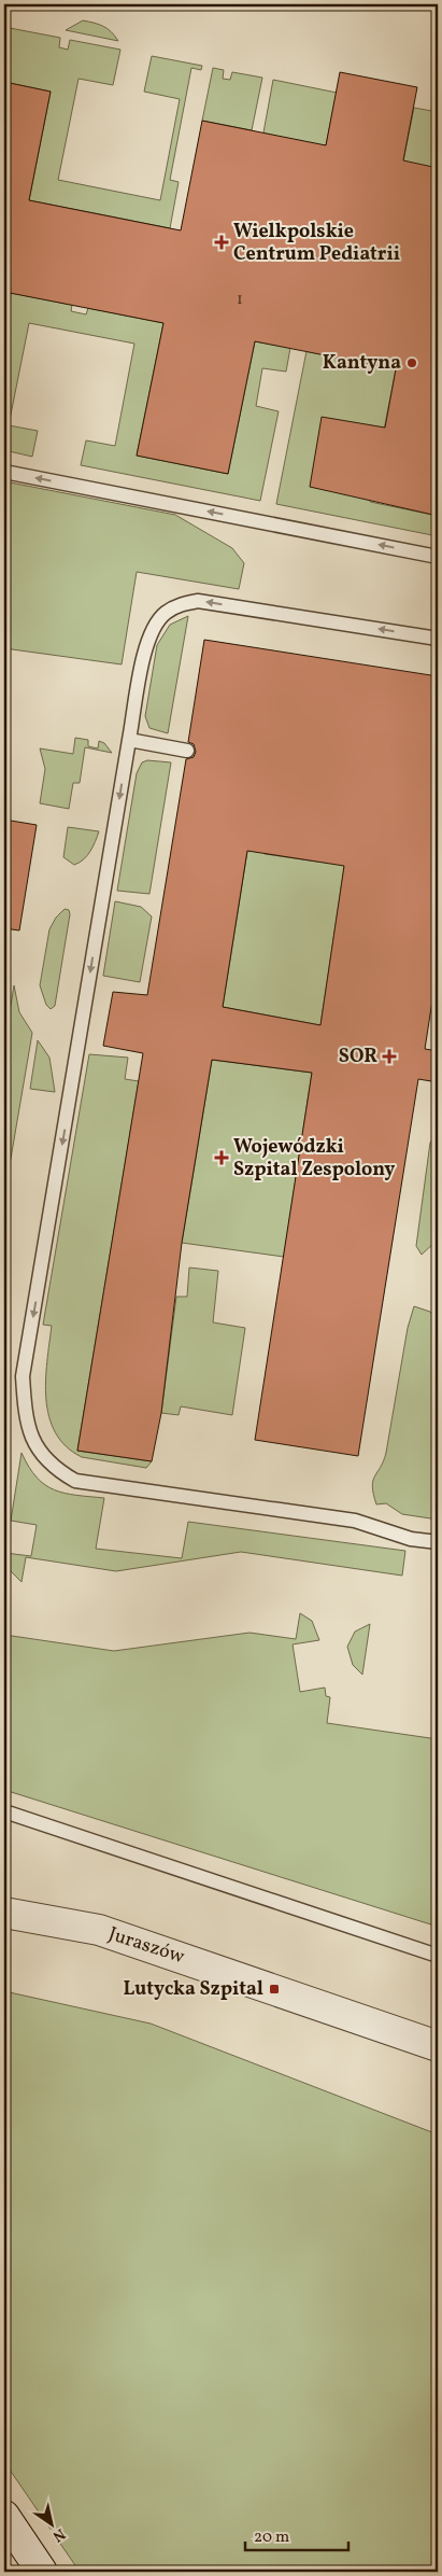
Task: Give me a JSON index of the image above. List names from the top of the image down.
{
  "streets": {
    "street": ["Juraszów"]
  },
  "places": {
    "health": ["Wielkpolskie Centrum Pediatrii", "SOR", "Wojewódzki Szpital Zespolony"],
    "other": ["Kantyna"],
    "transit": ["Lutycka Szpital"]
  },
  "house_numbers": ["1"],
  "scale_bar": "20 m",
  "north": "bottom right"
}
